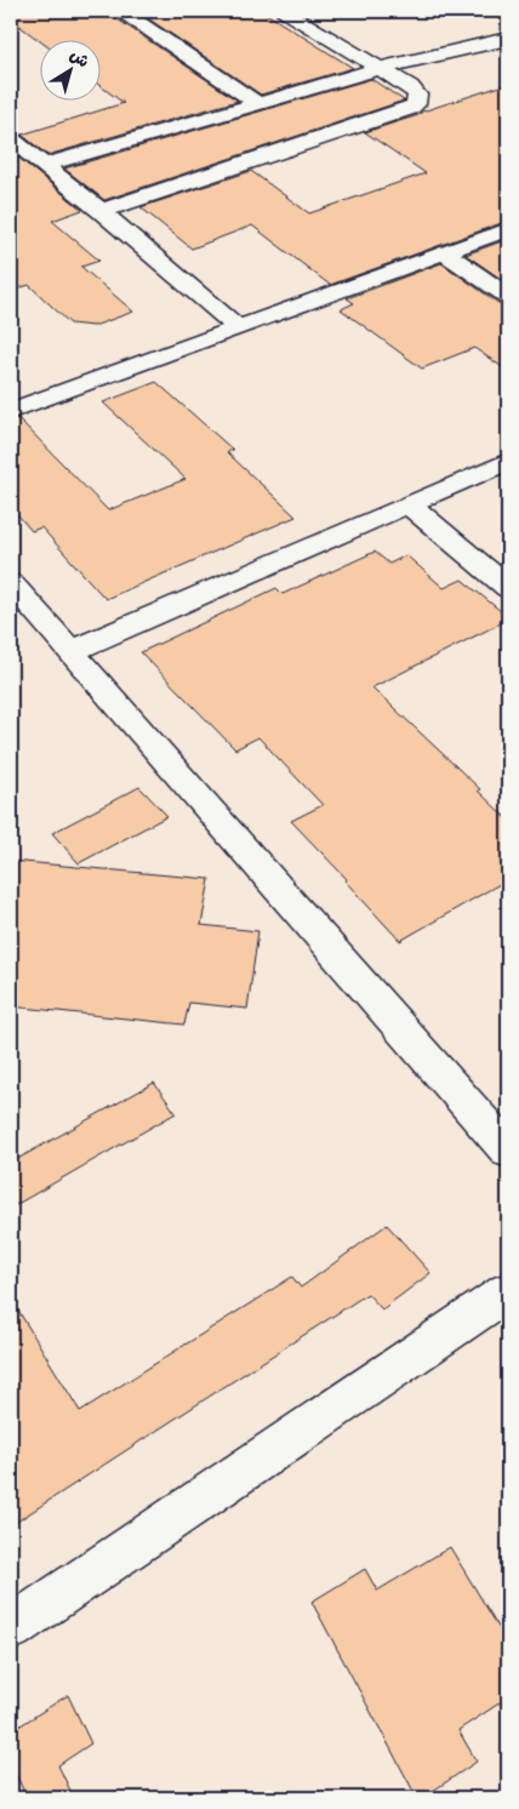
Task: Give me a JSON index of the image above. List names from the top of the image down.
{
  "north": "top right"
}
